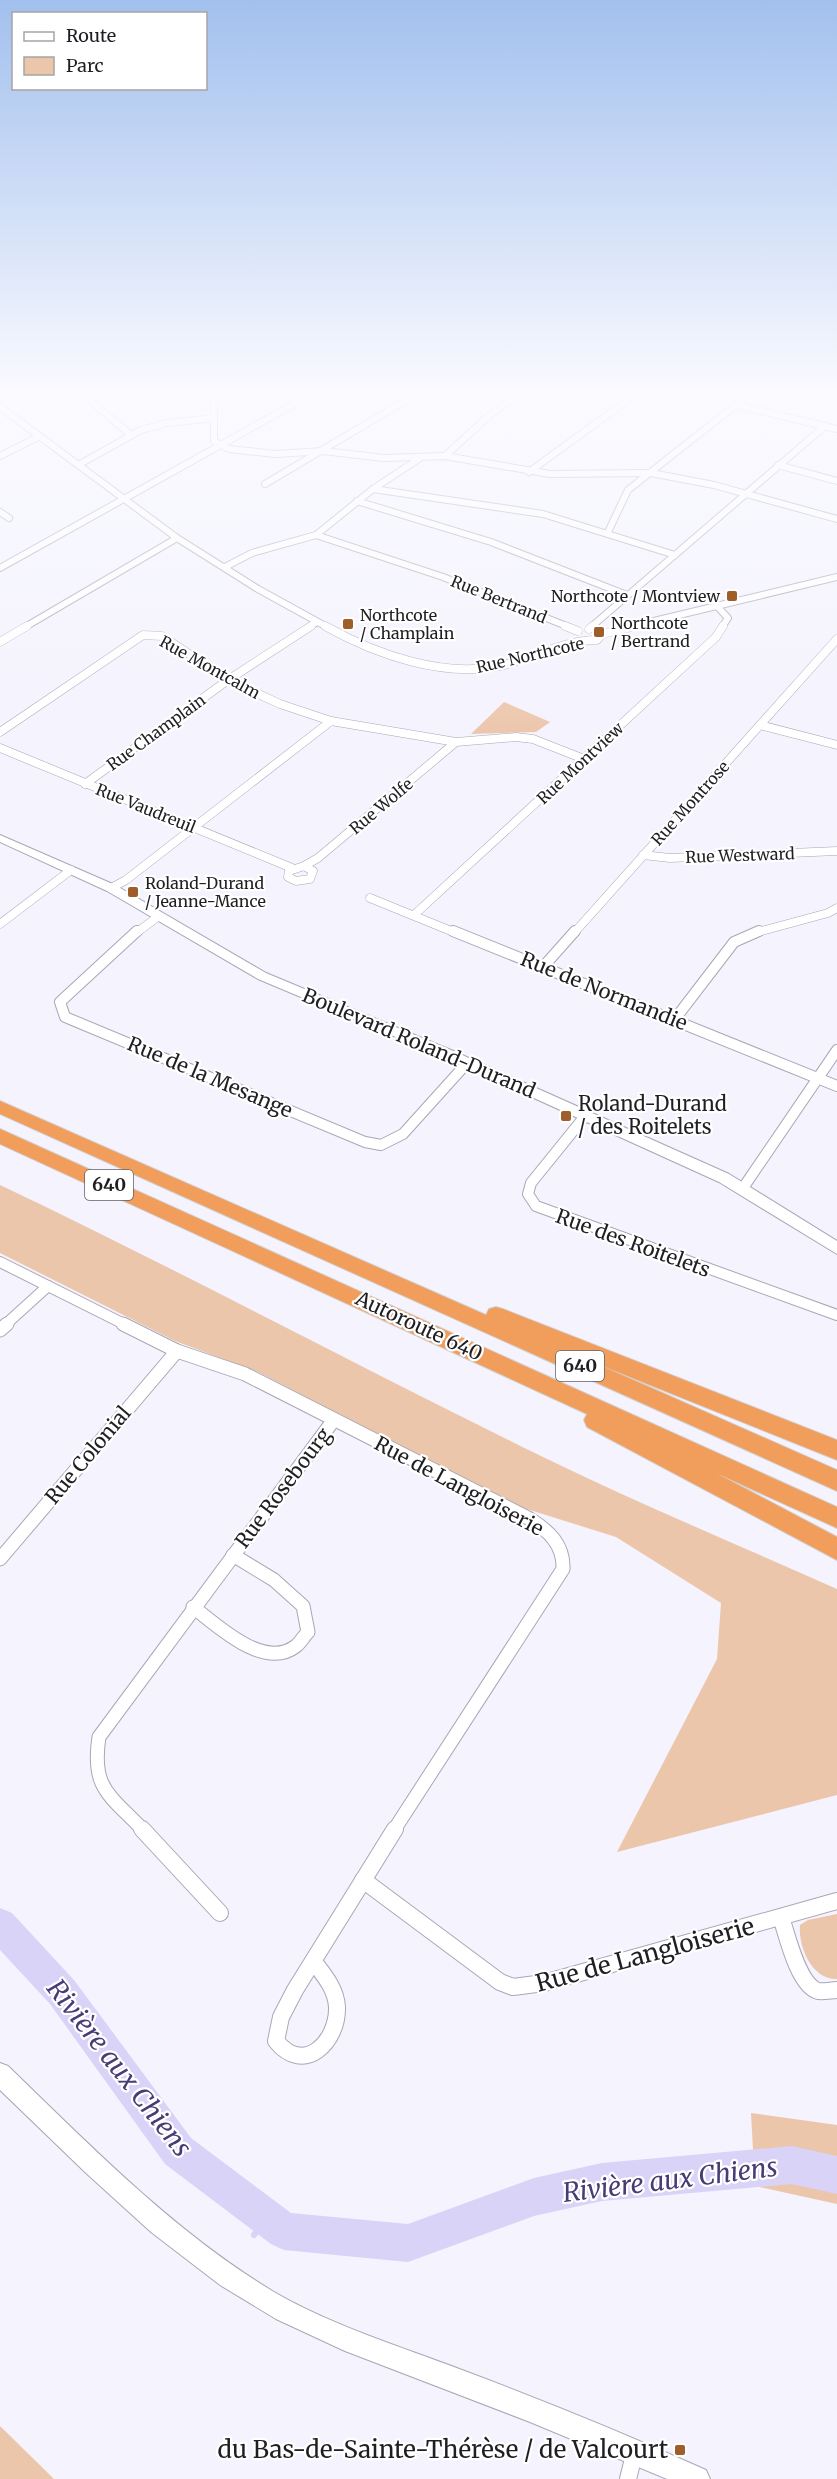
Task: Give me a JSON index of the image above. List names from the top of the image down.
{
  "streets": {
    "highway": ["640", "Autoroute 640"],
    "street": [
      "Rue Bertrand",
      "Rue Northcote",
      "Rue Montcalm",
      "Rue Champlain",
      "Rue Montview",
      "Rue Montrose",
      "Rue Wolfe",
      "Rue Vaudreuil",
      "Rue Westward",
      "Rue de Normandie",
      "Boulevard Roland-Durand",
      "Rue de la Mesange",
      "Rue des Roitelets",
      "Rue Colonial",
      "Rue de Langloiserie",
      "Rue Rosebourg"
    ]
  },
  "crossings": [
    ["Rue Northcote", "Rue Champlain"],
    ["Rue Northcote", "Rue Montview"],
    ["Rue Montcalm", "Rue Champlain"],
    ["Rue Montcalm", "Rue Montview"],
    ["Rue Montcalm", "Rue Wolfe"],
    ["Rue Champlain", "Rue Vaudreuil"],
    ["Rue Montview", "Rue de Normandie"],
    ["Rue Montrose", "Rue Westward"],
    ["Rue Montrose", "Rue de Normandie"],
    ["Rue Wolfe", "Rue Vaudreuil"],
    ["Boulevard Roland-Durand", "Rue de la Mesange"],
    ["Boulevard Roland-Durand", "Rue des Roitelets"],
    ["Rue Colonial", "Rue de Langloiserie"],
    ["Rue de Langloiserie", "Rue Rosebourg"]
  ],
  "water": ["Rivière aux Chiens"],
  "places": {
    "transit": [
      "Northcote / Montview",
      "Northcote / Champlain",
      "Northcote / Bertrand",
      "Roland-Durand / Jeanne-Mance",
      "Roland-Durand / des Roitelets",
      "du Bas-de-Sainte-Thérèse / de Valcourt"
    ]
  },
  "legend": ["Route", "Parc"]
}
